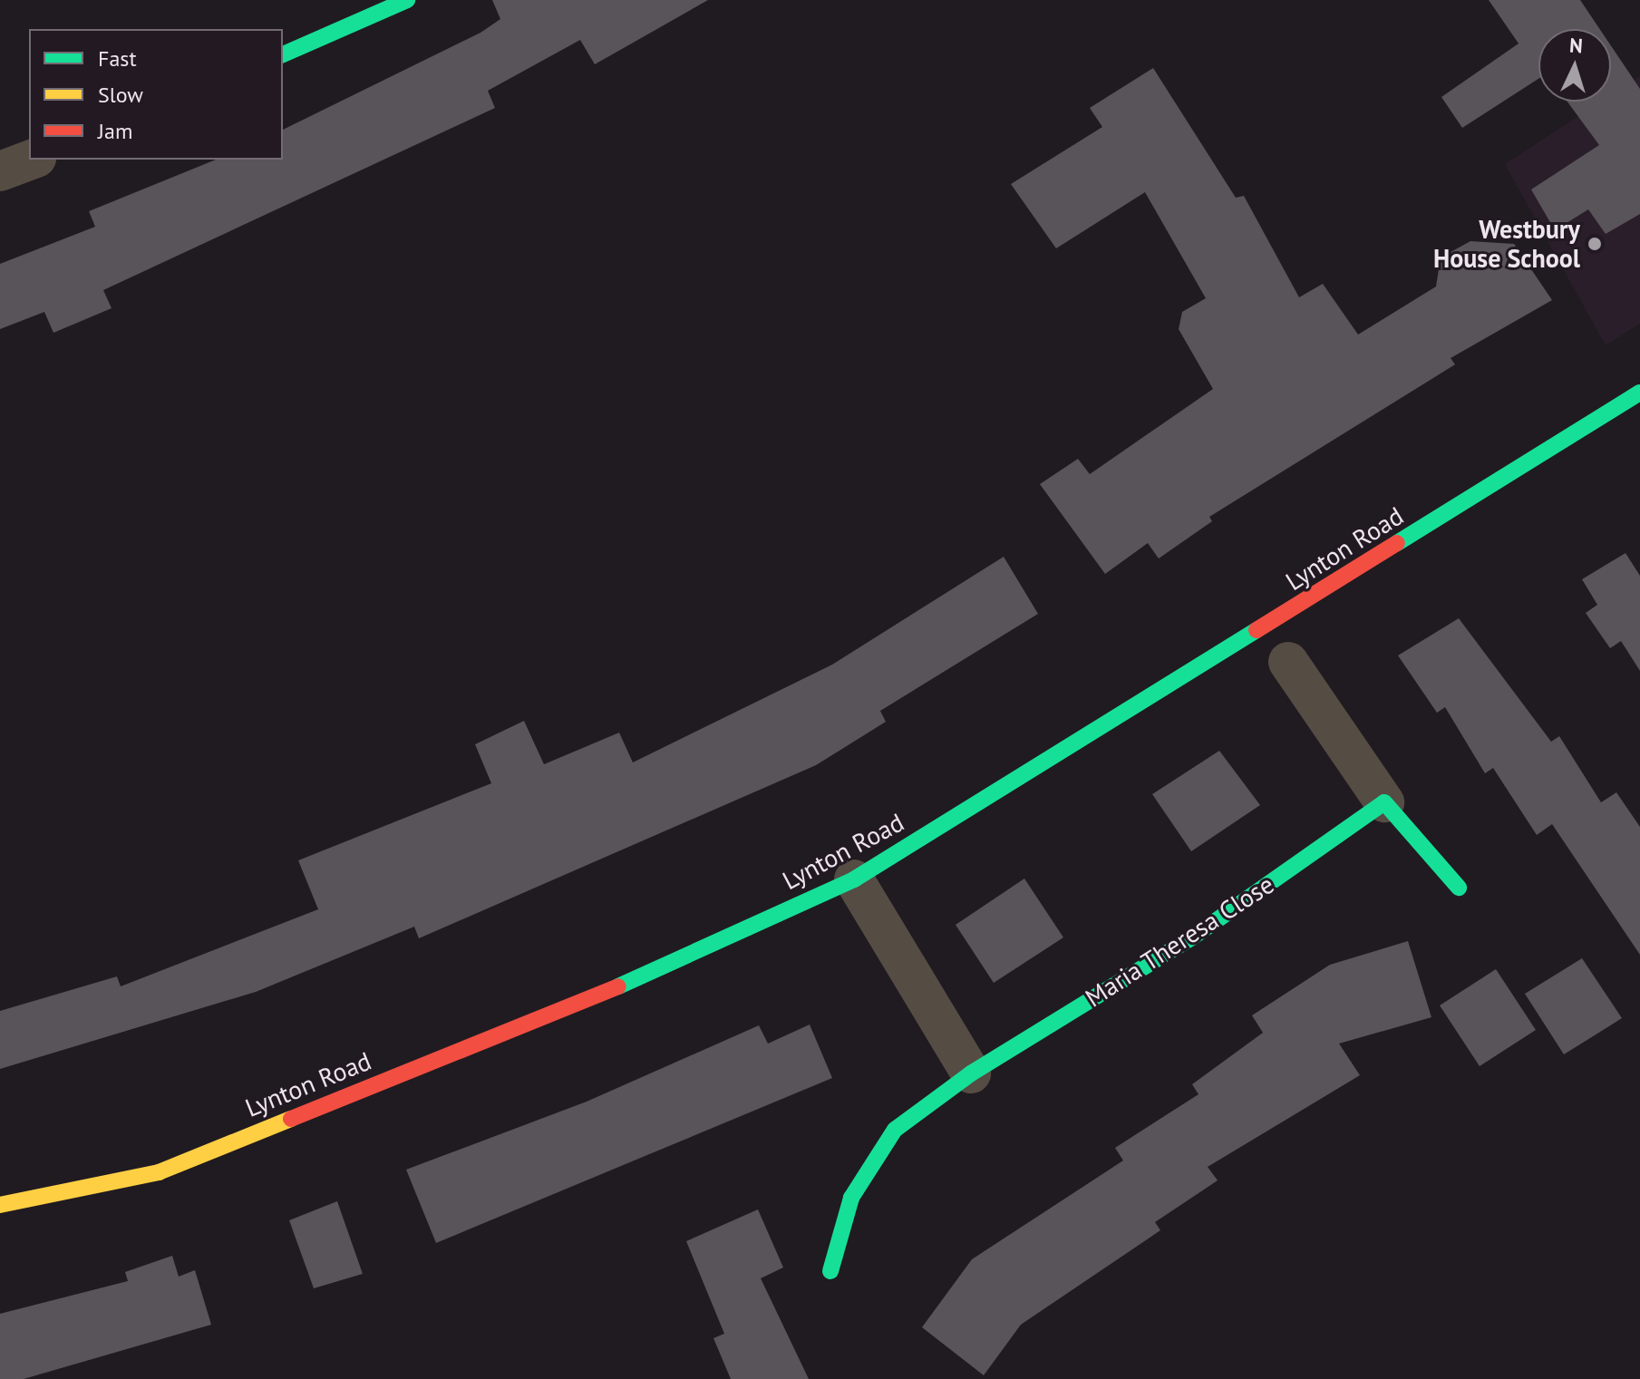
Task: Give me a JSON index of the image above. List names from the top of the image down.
{
  "streets": {
    "street": ["Lynton Road", "Maria Theresa Close"]
  },
  "places": ["Westbury House School"],
  "legend": ["Fast", "Slow", "Jam"],
  "north": "top"
}
